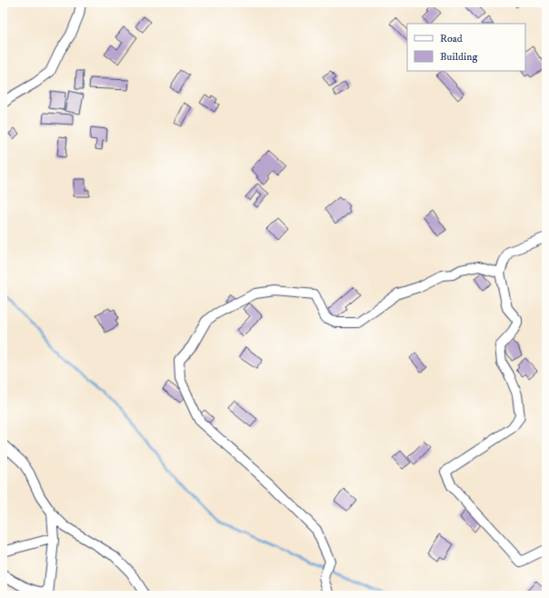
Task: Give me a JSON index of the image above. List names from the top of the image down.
{
  "legend": ["Road", "Building"]
}
